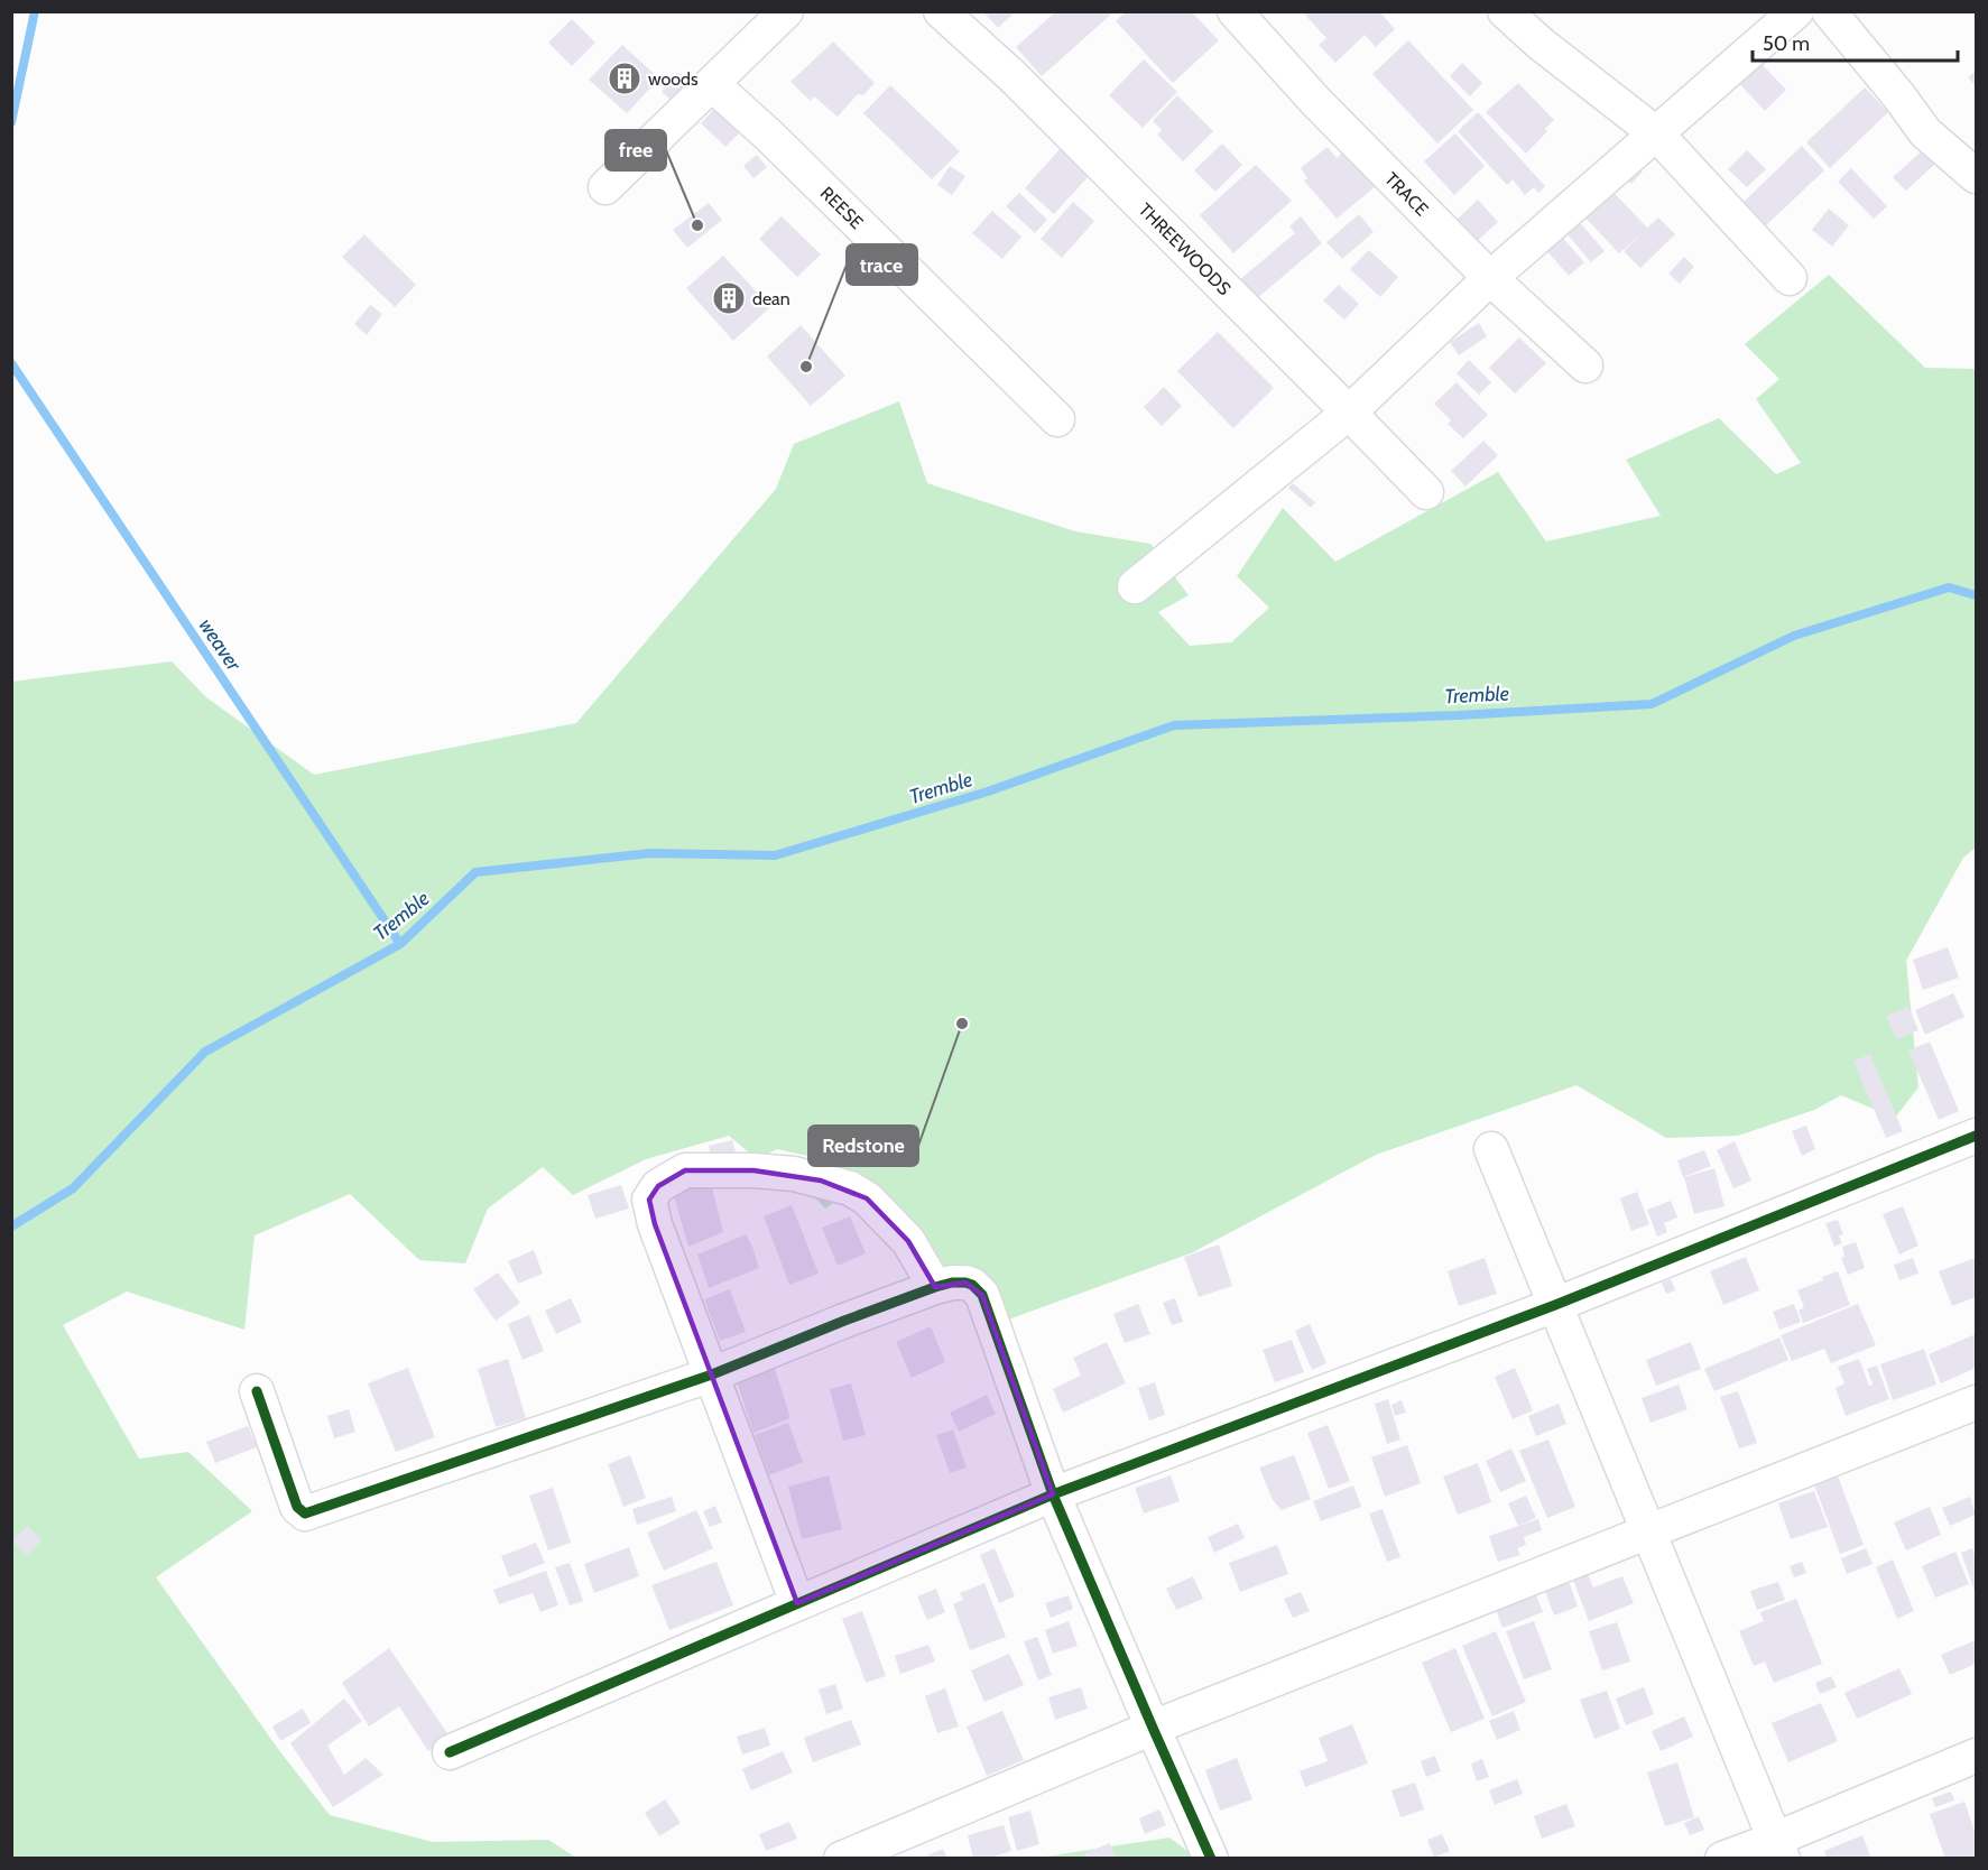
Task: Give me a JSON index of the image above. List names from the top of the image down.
{
  "streets": {
    "street": ["TRACE", "REESE", "THREEWOODS"]
  },
  "water": ["weaver", "Tremble"],
  "places": {
    "building": ["woods", "dean"],
    "other": ["free", "trace", "Redstone"]
  },
  "scale_bar": "50 m"
}
